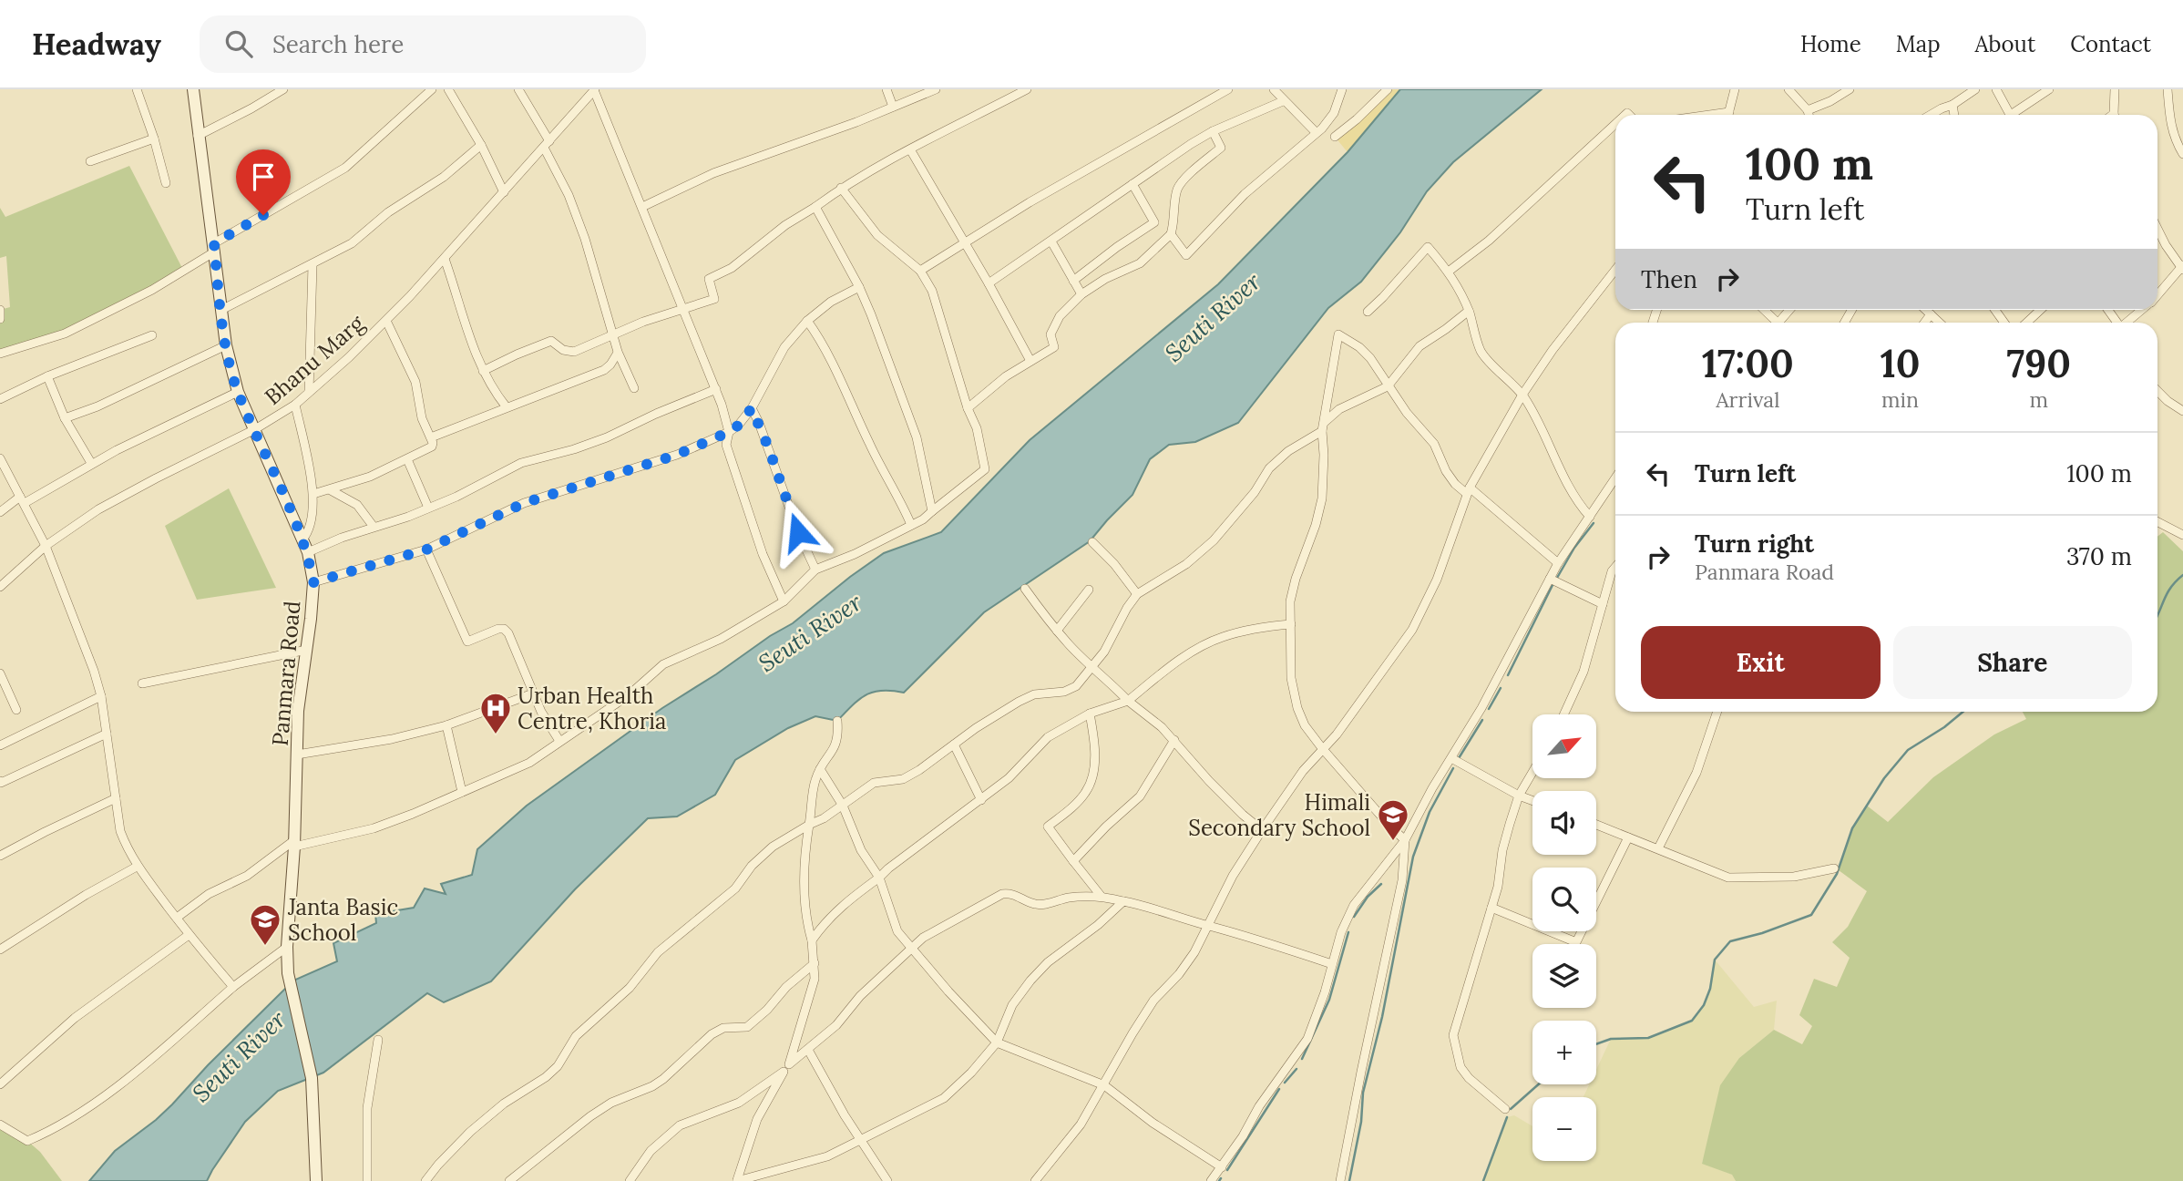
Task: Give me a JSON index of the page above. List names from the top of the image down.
{
  "streets": {
    "street": ["Bhanu Marg", "Panmara Road"]
  },
  "crossings": [
    ["Bhanu Marg", "Panmara Road"]
  ],
  "water": ["Seuti River"],
  "places": {
    "hospital": ["Urban Health Centre, Khoria"],
    "school or university": ["Himali Secondary School", "Janta Basic School"]
  },
  "north": "top right",
  "page": {
    "header": "Headway",
    "search": "Search here",
    "nav": [
      "Home",
      "Map",
      "About",
      "Contact"
    ],
    "turn": ["100 m", "Turn left"],
    "then": "Then",
    "eta": [
      "17:00",
      "Arrival",
      "10",
      "min",
      "790",
      "m"
    ],
    "list": [
      {
        "name": "Turn left",
        "value": "100 m"
      },
      {
        "name": "Turn right",
        "note": "Panmara Road",
        "value": "370 m"
      }
    ],
    "buttons": ["Exit", "Share"],
    "map_buttons": ["+", "−"]
  }
}
